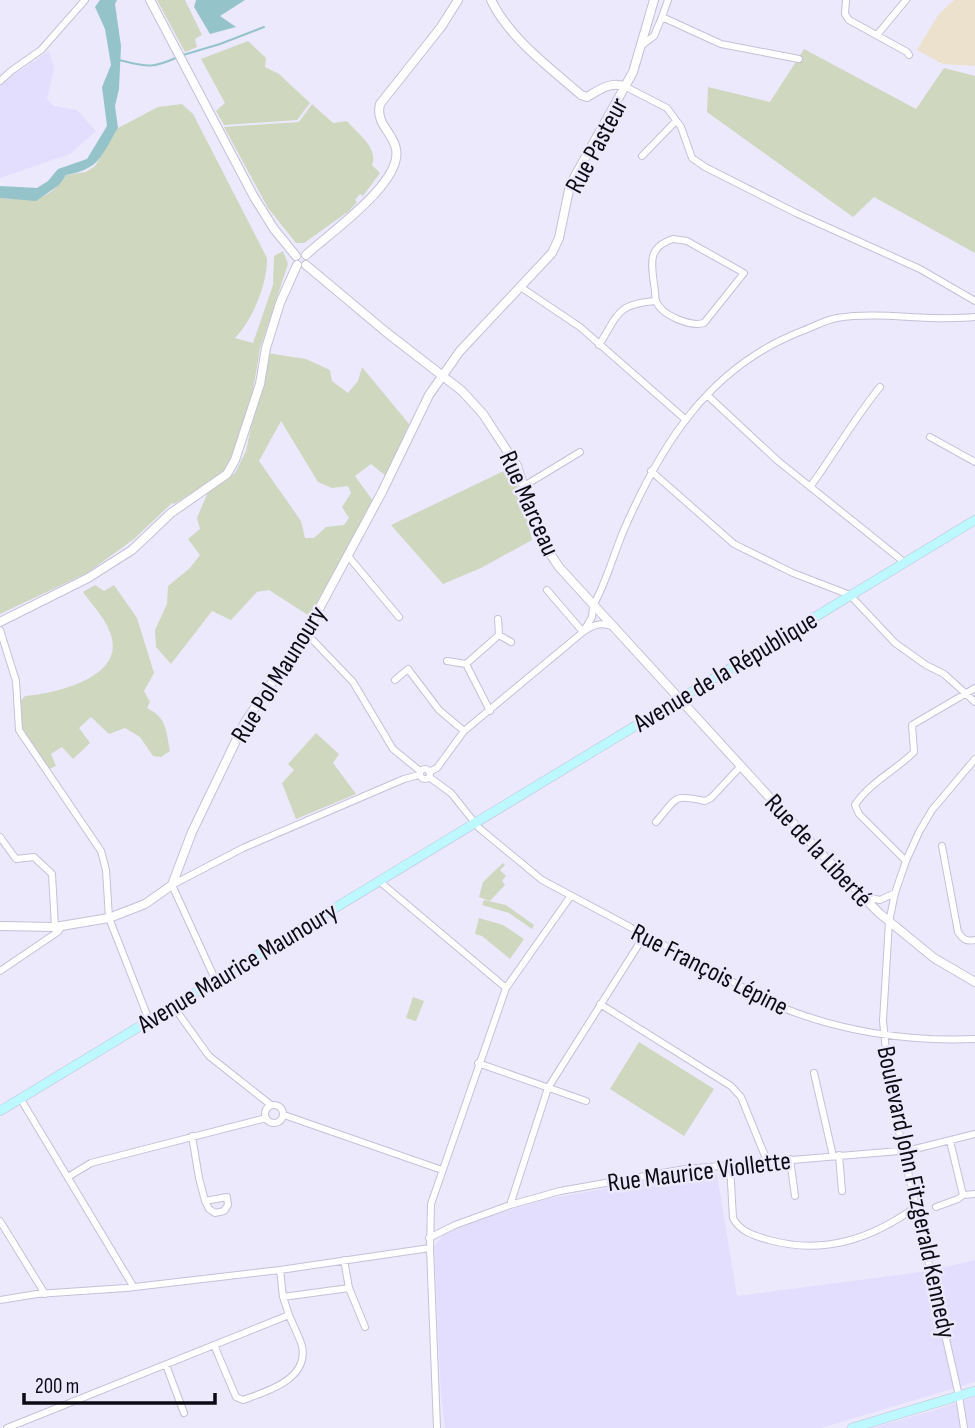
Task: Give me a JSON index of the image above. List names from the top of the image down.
{
  "streets": {
    "main road": ["Avenue de la République", "Avenue Maurice Maunoury"],
    "street": [
      "Rue Pasteur",
      "Rue Marceau",
      "Rue Pol Maunoury",
      "Rue de la Liberté",
      "Rue François Lépine",
      "Rue Maurice Viollette",
      "Boulevard John Fitzgerald Kennedy"
    ]
  },
  "crossings": [
    ["Rue Pasteur", "Rue Marceau"],
    ["Rue Pasteur", "Rue Pol Maunoury"],
    ["Rue Marceau", "Avenue de la République"],
    ["Rue Marceau", "Rue Pol Maunoury"],
    ["Rue Marceau", "Rue de la Liberté"],
    ["Avenue de la République", "Rue de la Liberté"],
    ["Avenue de la République", "Avenue Maurice Maunoury"],
    ["Avenue de la République", "Rue François Lépine"],
    ["Rue de la Liberté", "Boulevard John Fitzgerald Kennedy"],
    ["Avenue Maurice Maunoury", "Rue François Lépine"],
    ["Rue François Lépine", "Boulevard John Fitzgerald Kennedy"],
    ["Rue Maurice Viollette", "Boulevard John Fitzgerald Kennedy"]
  ],
  "scale_bar": "200 m"
}
